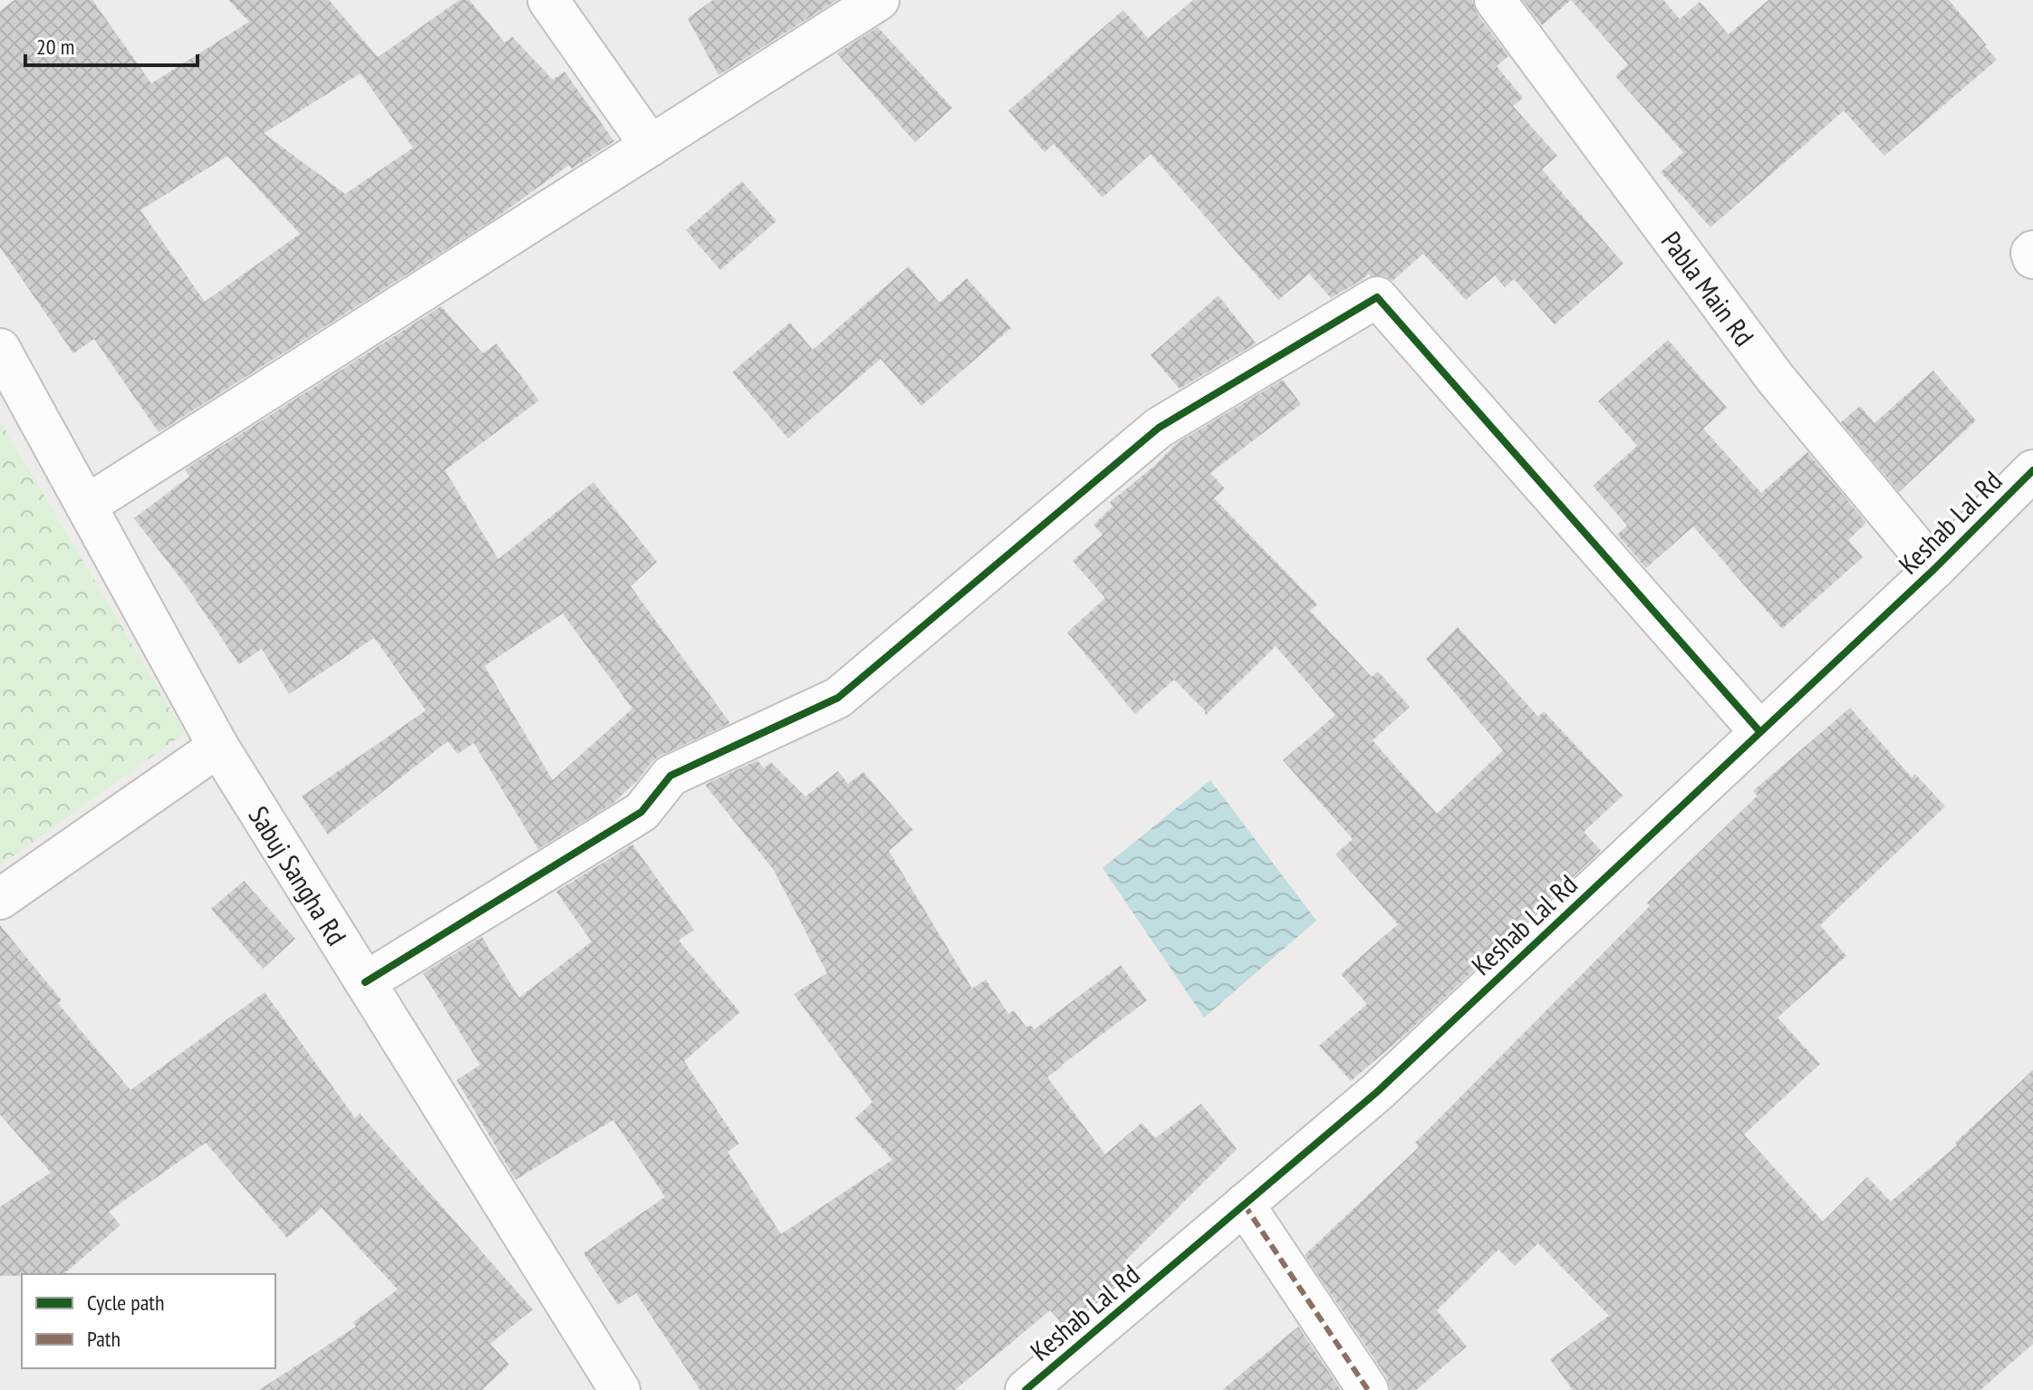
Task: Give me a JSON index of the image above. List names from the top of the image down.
{
  "streets": {
    "street": ["Pabla Main Rd", "Keshab Lal Rd", "Sabuj Sangha Rd"]
  },
  "crossings": [
    ["Pabla Main Rd", "Keshab Lal Rd"]
  ],
  "legend": ["Cycle path", "Path"],
  "scale_bar": "20 m"
}
